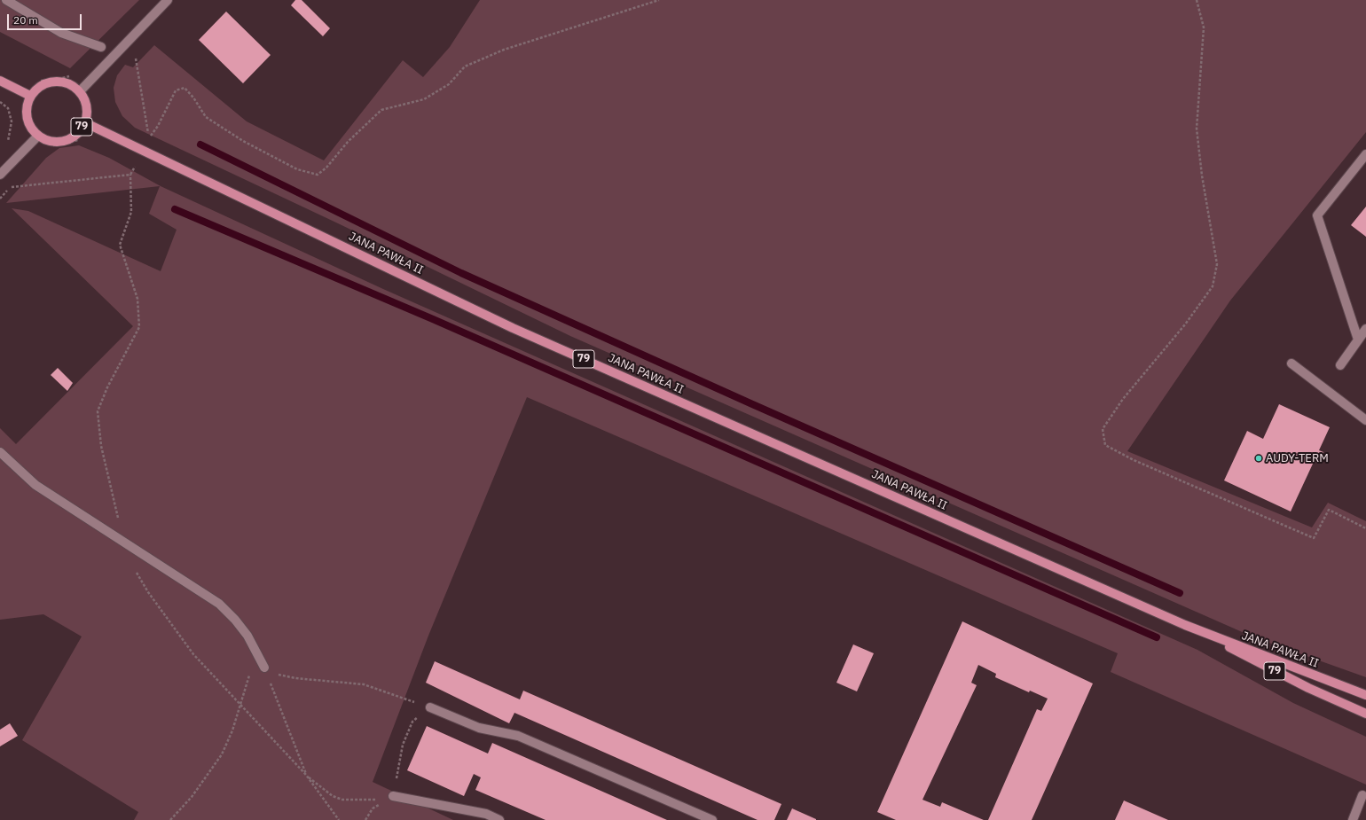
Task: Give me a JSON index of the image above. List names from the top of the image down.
{
  "streets": {
    "main road": ["79", "JANA PAWŁA II"]
  },
  "crossings": [
    ["79", "JANA PAWŁA II"]
  ],
  "places": ["AUDY-TERM"],
  "scale_bar": "20 m"
}
